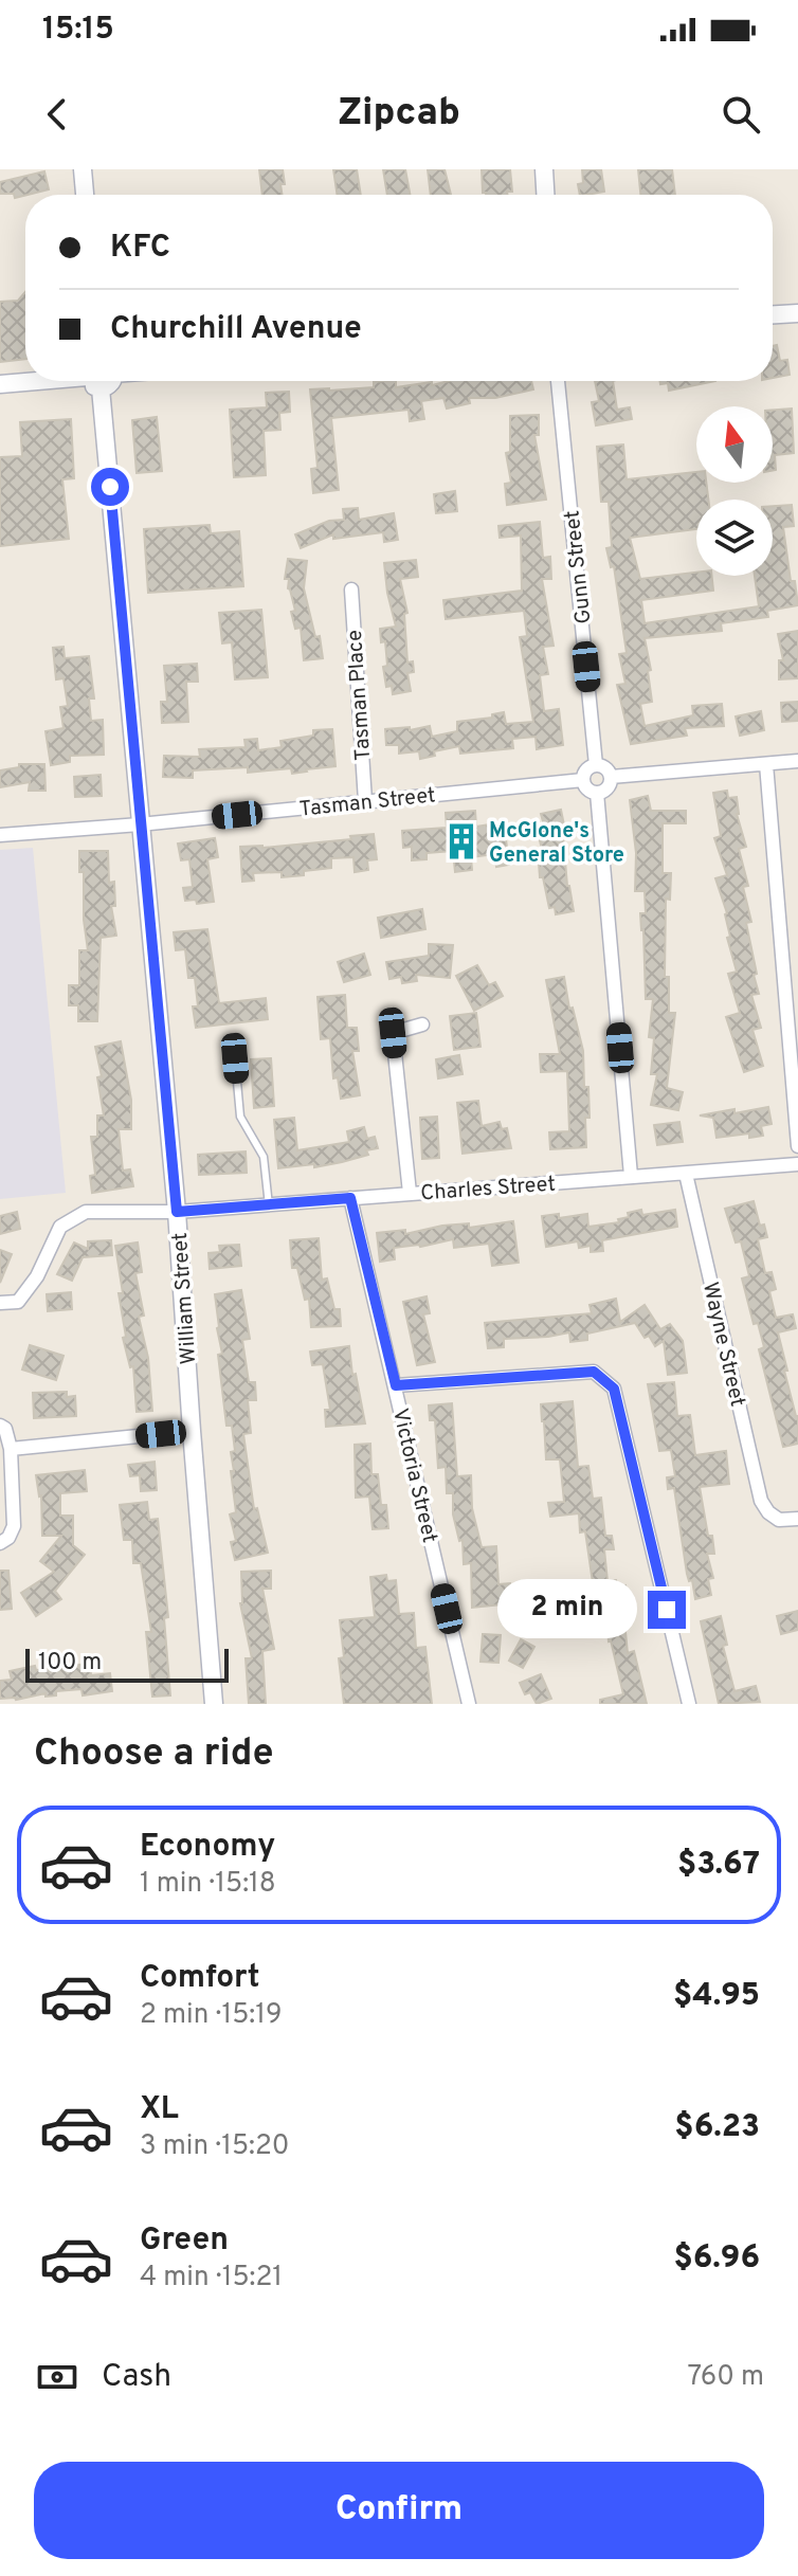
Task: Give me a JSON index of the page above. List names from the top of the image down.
{
  "streets": {
    "main road": ["William Street"],
    "street": [
      "Gunn Street",
      "Tasman Place",
      "Tasman Street",
      "Charles Street",
      "Wayne Street",
      "Victoria Street"
    ]
  },
  "crossings": [
    ["Gunn Street", "Tasman Street"],
    ["Tasman Place", "Tasman Street"],
    ["Tasman Street", "William Street"],
    ["Charles Street", "William Street"],
    ["Charles Street", "Wayne Street"],
    ["Charles Street", "Victoria Street"]
  ],
  "places": {
    "building": ["McGlone's General Store"]
  },
  "scale_bar": "100 m",
  "north": "top",
  "page": {
    "status": "15:15",
    "header": "Zipcab",
    "banner": ["KFC", "Churchill Avenue"],
    "bubble": "2 min",
    "scale": "100 m",
    "heading": "Choose a ride",
    "list": [
      {
        "name": "Economy",
        "note": "1 min · 15:18",
        "value": "$3.67"
      },
      {
        "name": "Comfort",
        "note": "2 min · 15:19",
        "value": "$4.95"
      },
      {
        "name": "XL",
        "note": "3 min · 15:20",
        "value": "$6.23"
      },
      {
        "name": "Green",
        "note": "4 min · 15:21",
        "value": "$6.96"
      }
    ],
    "pay": ["Cash", "760 m"],
    "buttons": "Confirm"
  }
}
